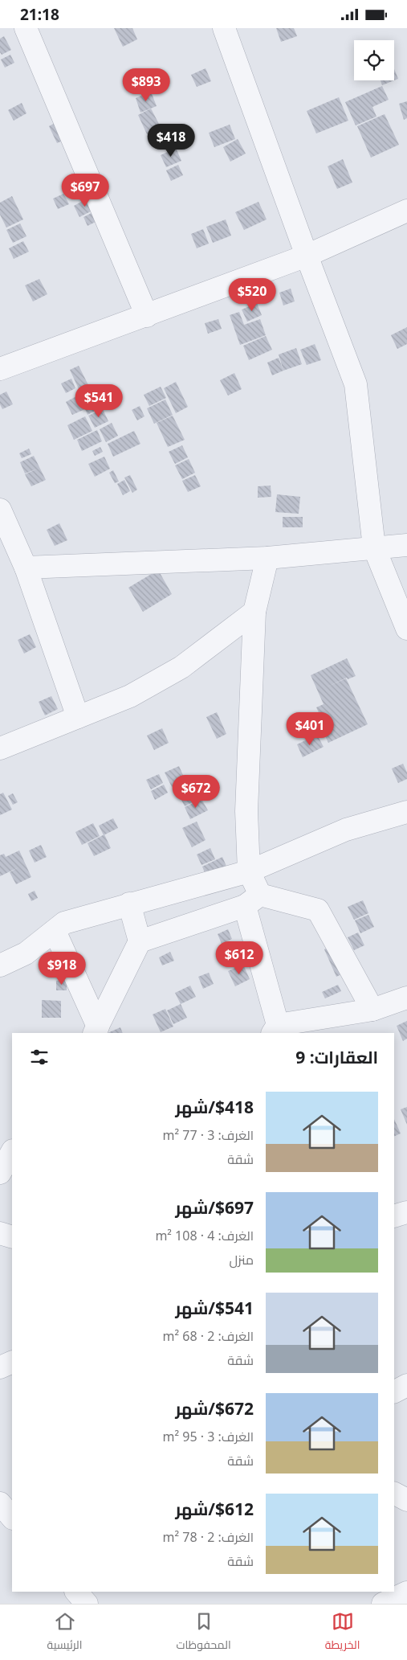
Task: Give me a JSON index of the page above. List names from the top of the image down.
{
  "page": {
    "status": "21:18",
    "price": [
      "$893",
      "$418",
      "$697",
      "$520",
      "$541",
      "$401",
      "$672",
      "$612",
      "$918"
    ],
    "heading": "العقارات: 9",
    "list": [
      {
        "name": "$418/شهر",
        "note": "الغرف: 3 · 77 m² · شقة"
      },
      {
        "name": "$697/شهر",
        "note": "الغرف: 4 · 108 m² · منزل"
      },
      {
        "name": "$541/شهر",
        "note": "الغرف: 2 · 68 m² · شقة"
      },
      {
        "name": "$672/شهر",
        "note": "الغرف: 3 · 95 m² · شقة"
      },
      {
        "name": "$612/شهر",
        "note": "الغرف: 2 · 78 m² · شقة"
      }
    ],
    "tabs": ["الخريطة", "المحفوظات", "الرئيسية"]
  }
}
